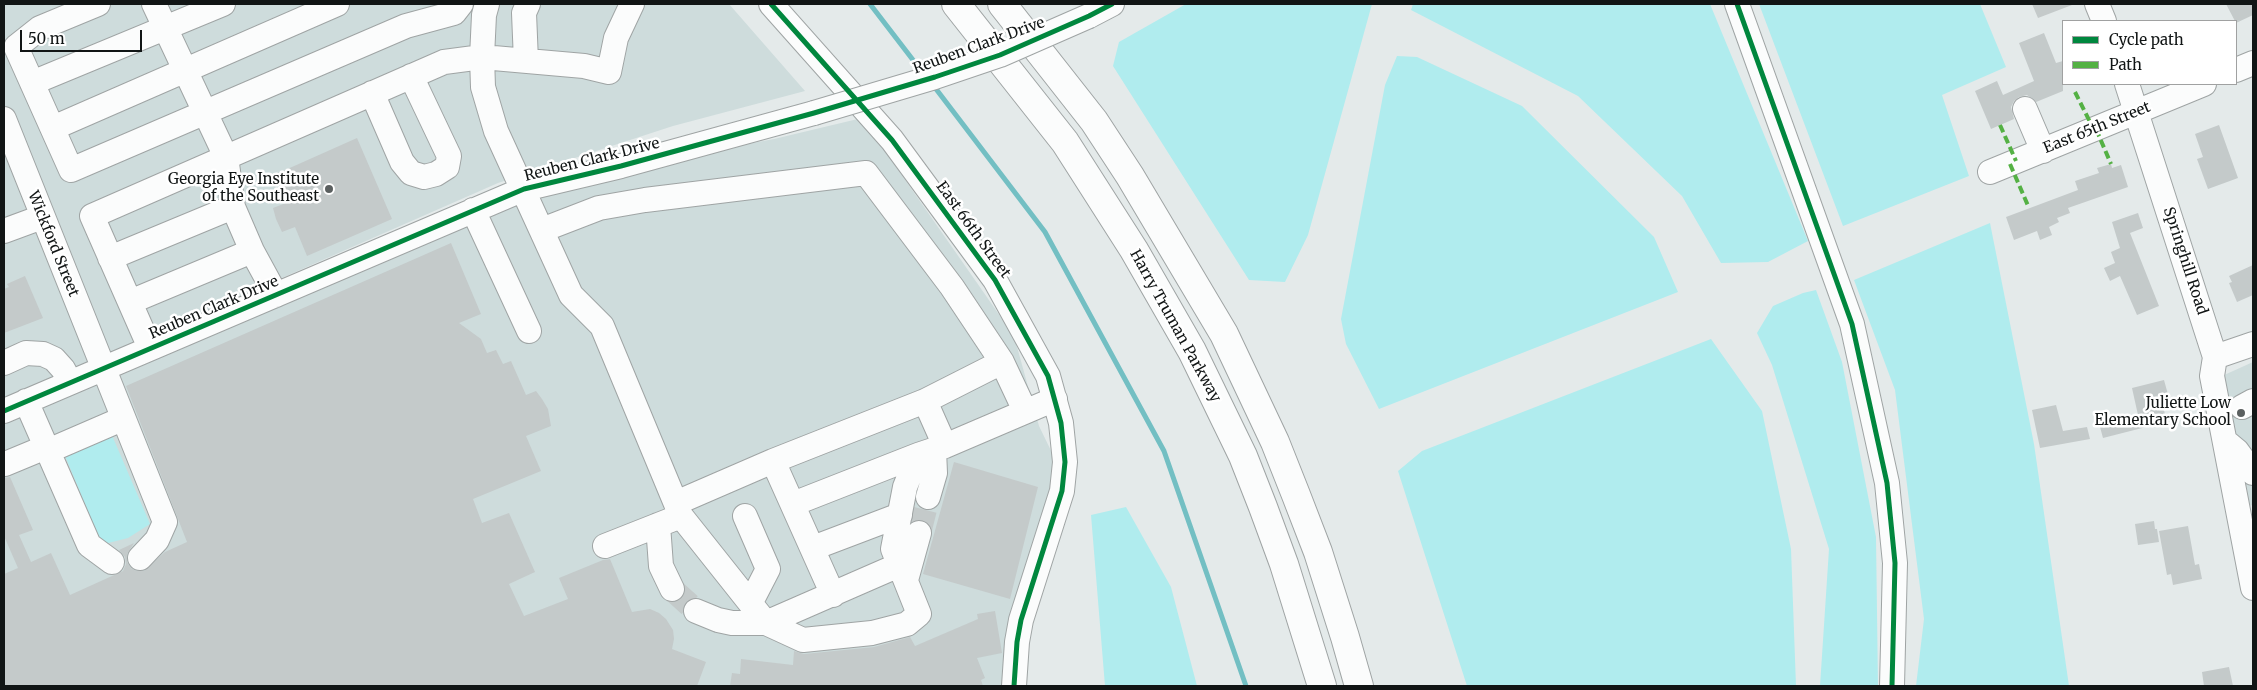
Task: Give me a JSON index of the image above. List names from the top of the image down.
{
  "streets": {
    "highway": ["Harry Truman Parkway"],
    "street": [
      "Reuben Clark Drive",
      "East 65th Street",
      "East 66th Street",
      "Wickford Street",
      "Springhill Road"
    ]
  },
  "crossings": [
    ["Reuben Clark Drive", "Wickford Street"],
    ["East 65th Street", "Springhill Road"]
  ],
  "places": ["Georgia Eye Institute of the Southeast", "Juliette Low Elementary School"],
  "legend": ["Cycle path", "Path"],
  "scale_bar": "50 m"
}
